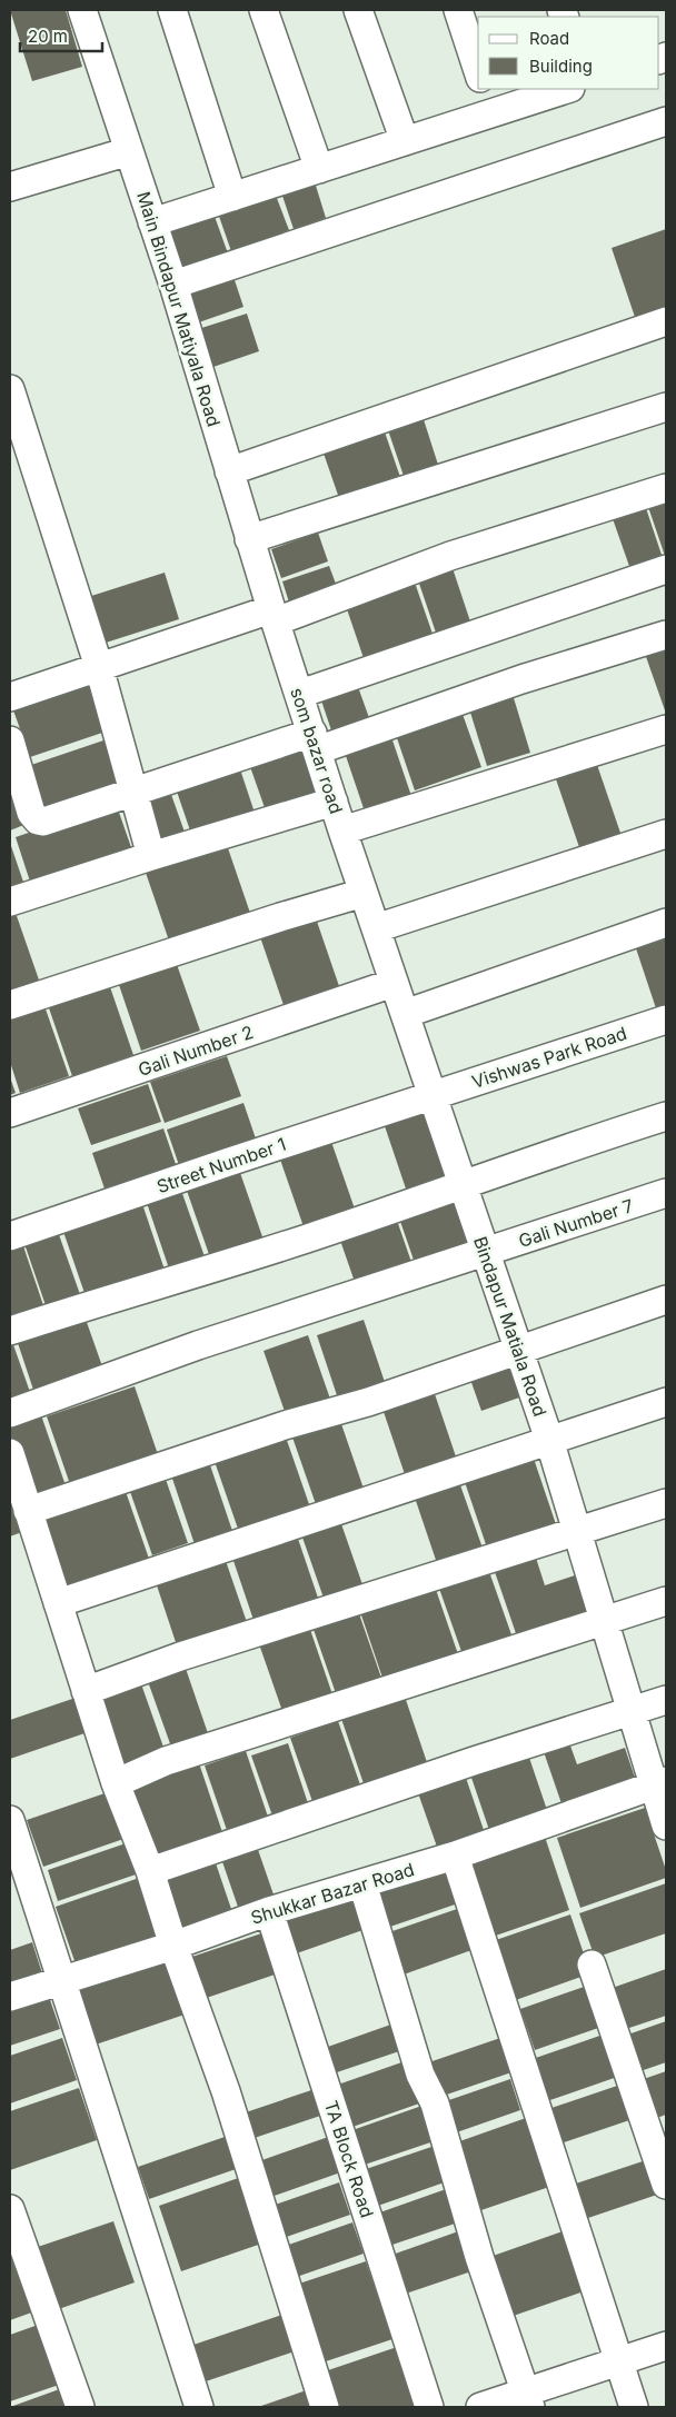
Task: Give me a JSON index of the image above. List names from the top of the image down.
{
  "streets": {
    "street": [
      "Main Bindapur Matiyala Road",
      "som bazar road",
      "Gali Number 2",
      "Vishwas Park Road",
      "Street Number 1",
      "Gali Number 7",
      "Bindapur Matiala Road",
      "Shukkar Bazar Road",
      "TA Block Road"
    ]
  },
  "crossings": [
    ["Main Bindapur Matiyala Road", "som bazar road"],
    ["som bazar road", "Bindapur Matiala Road"],
    ["Gali Number 2", "Bindapur Matiala Road"],
    ["Vishwas Park Road", "Street Number 1"],
    ["Vishwas Park Road", "Bindapur Matiala Road"],
    ["Street Number 1", "Bindapur Matiala Road"],
    ["Gali Number 7", "Bindapur Matiala Road"],
    ["Bindapur Matiala Road", "Shukkar Bazar Road"],
    ["Shukkar Bazar Road", "TA Block Road"]
  ],
  "legend": ["Road", "Building"],
  "scale_bar": "20 m"
}
